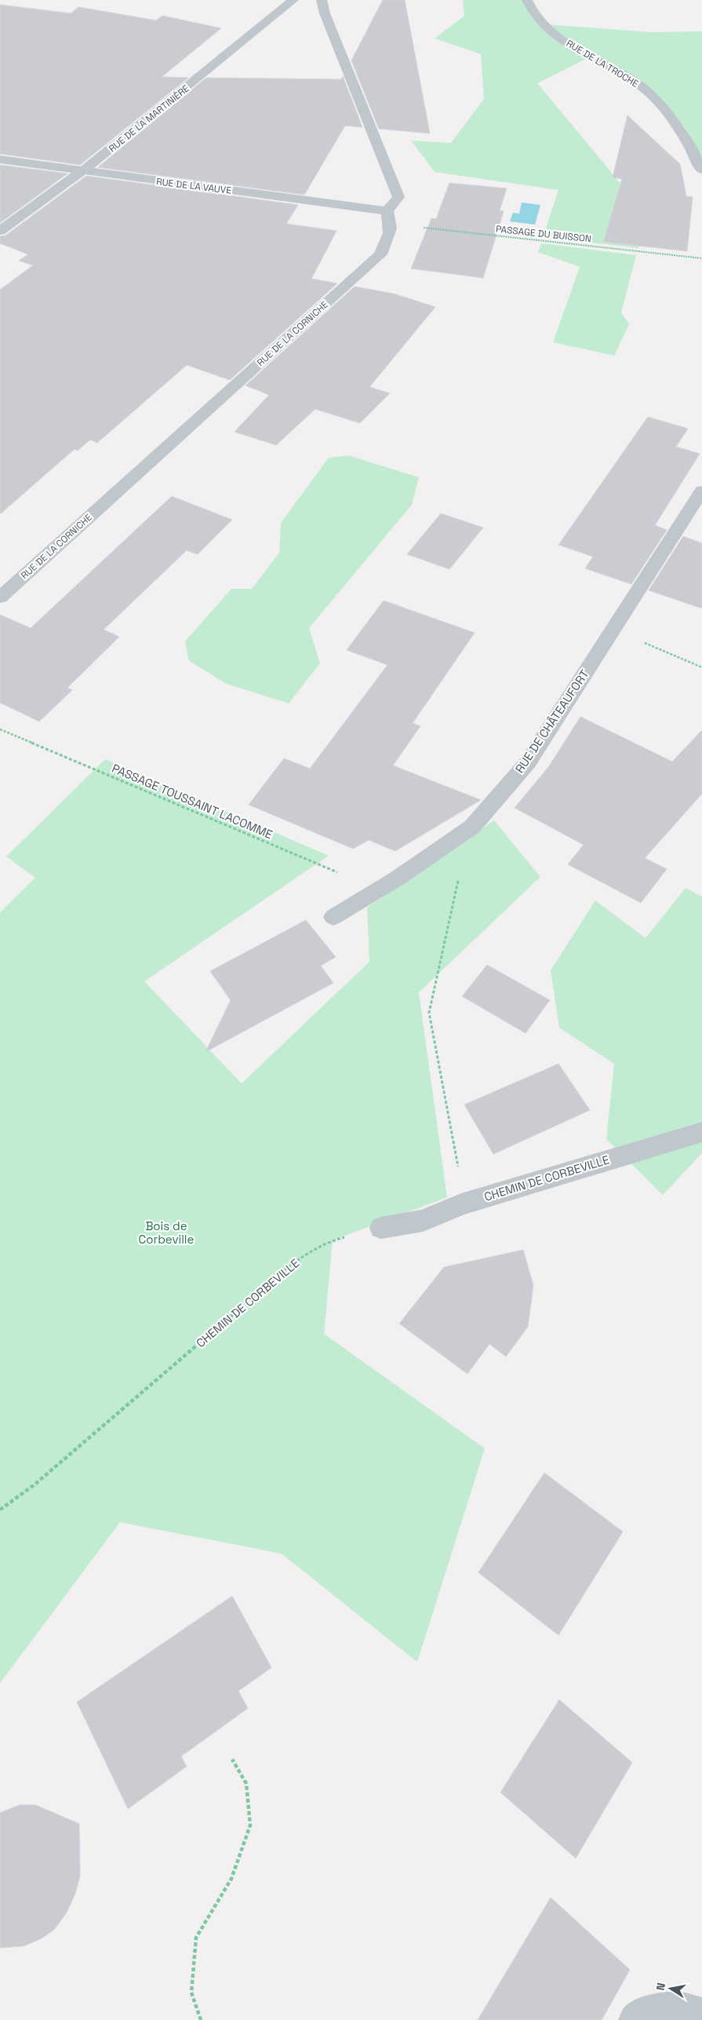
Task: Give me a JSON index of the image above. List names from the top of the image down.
{
  "streets": {
    "street": [
      "RUE DE LA TROCHE",
      "RUE DE LA MARTINIÈRE",
      "RUE DE LA VAUVE",
      "RUE DE LA CORNICHE",
      "RUE DE CHÂTEAUFORT",
      "CHEMIN DE CORBEVILLE"
    ],
    "path": ["PASSAGE DU BUISSON", "PASSAGE TOUSSAINT LACOMME"]
  },
  "crossings": [
    ["RUE DE LA MARTINIÈRE", "RUE DE LA VAUVE"],
    ["RUE DE LA VAUVE", "PASSAGE DU BUISSON"],
    ["RUE DE LA VAUVE", "RUE DE LA CORNICHE"],
    ["PASSAGE DU BUISSON", "RUE DE LA CORNICHE"],
    ["RUE DE CHÂTEAUFORT", "PASSAGE TOUSSAINT LACOMME"]
  ],
  "parks": ["Bois de Corbeville"],
  "north": "left"
}
